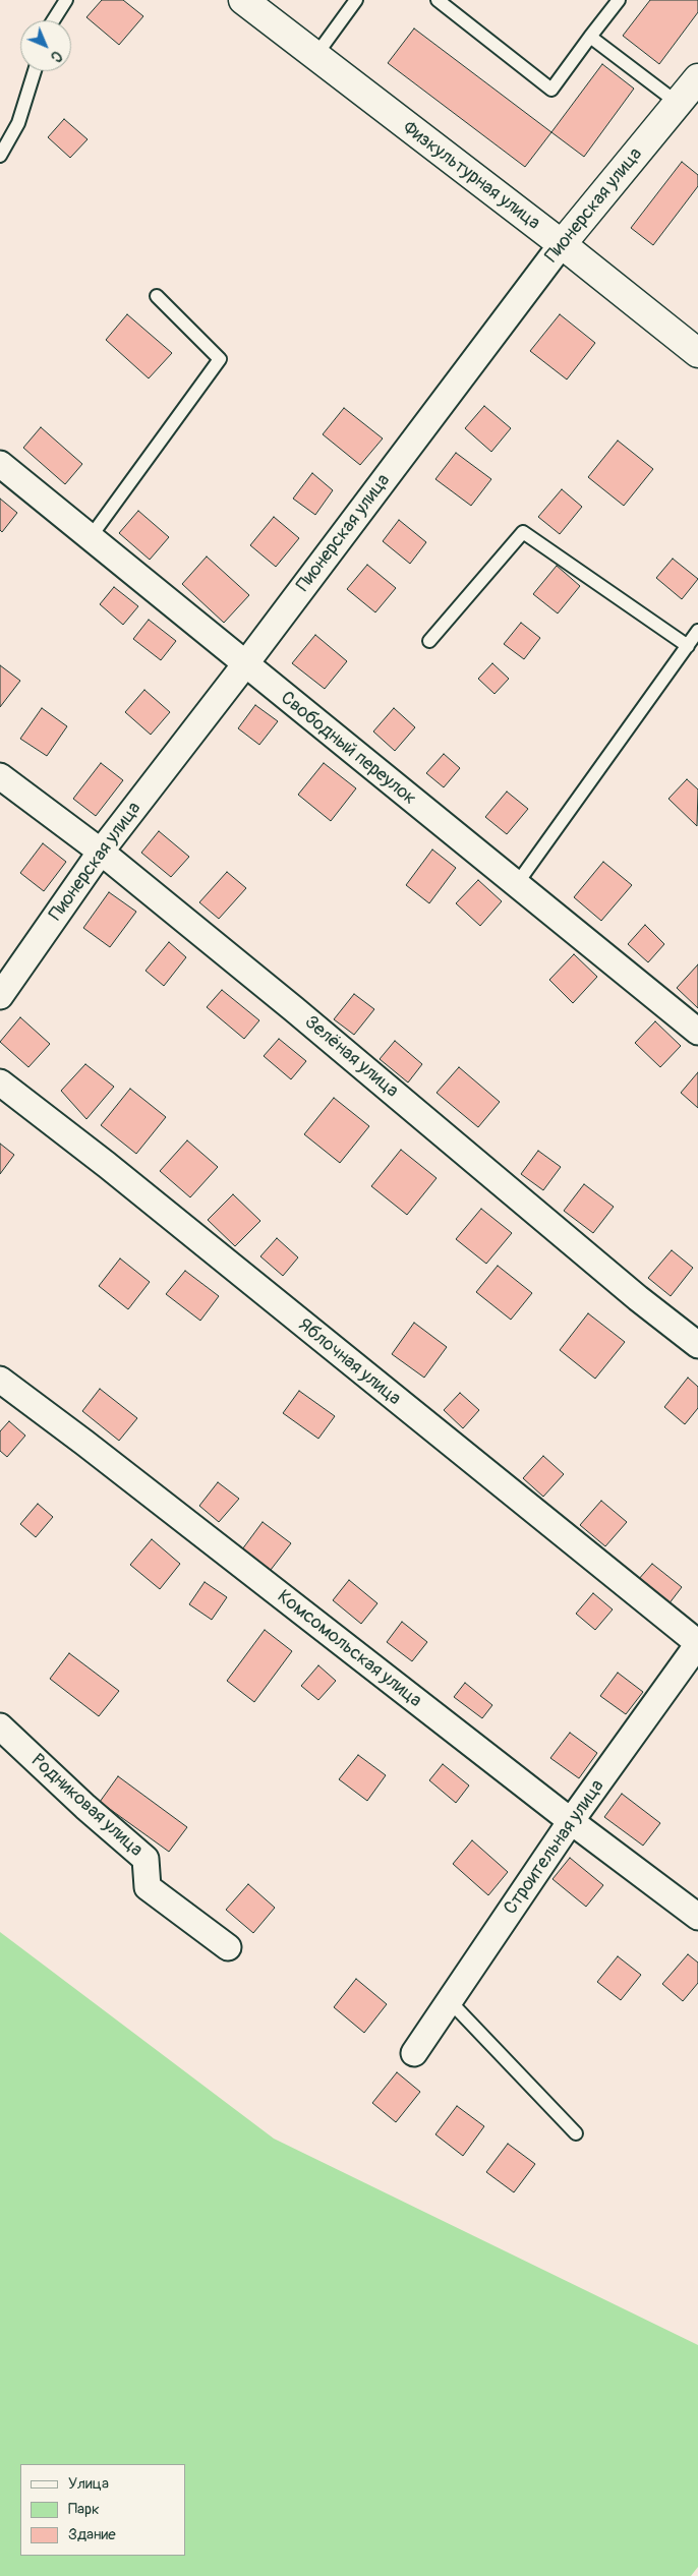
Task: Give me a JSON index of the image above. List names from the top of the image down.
{
  "streets": {
    "street": [
      "Физкультурная улица",
      "Пионерская улица",
      "Свободный переулок",
      "Зелёная улица",
      "Яблочная улица",
      "Комсомольская улица",
      "Родниковая улица",
      "Строительная улица"
    ]
  },
  "crossings": [
    ["Физкультурная улица", "Пионерская улица"],
    ["Пионерская улица", "Свободный переулок"],
    ["Пионерская улица", "Зелёная улица"],
    ["Яблочная улица", "Строительная улица"],
    ["Комсомольская улица", "Строительная улица"]
  ],
  "legend": ["Улица", "Парк", "Здание"],
  "north": "bottom right"
}
